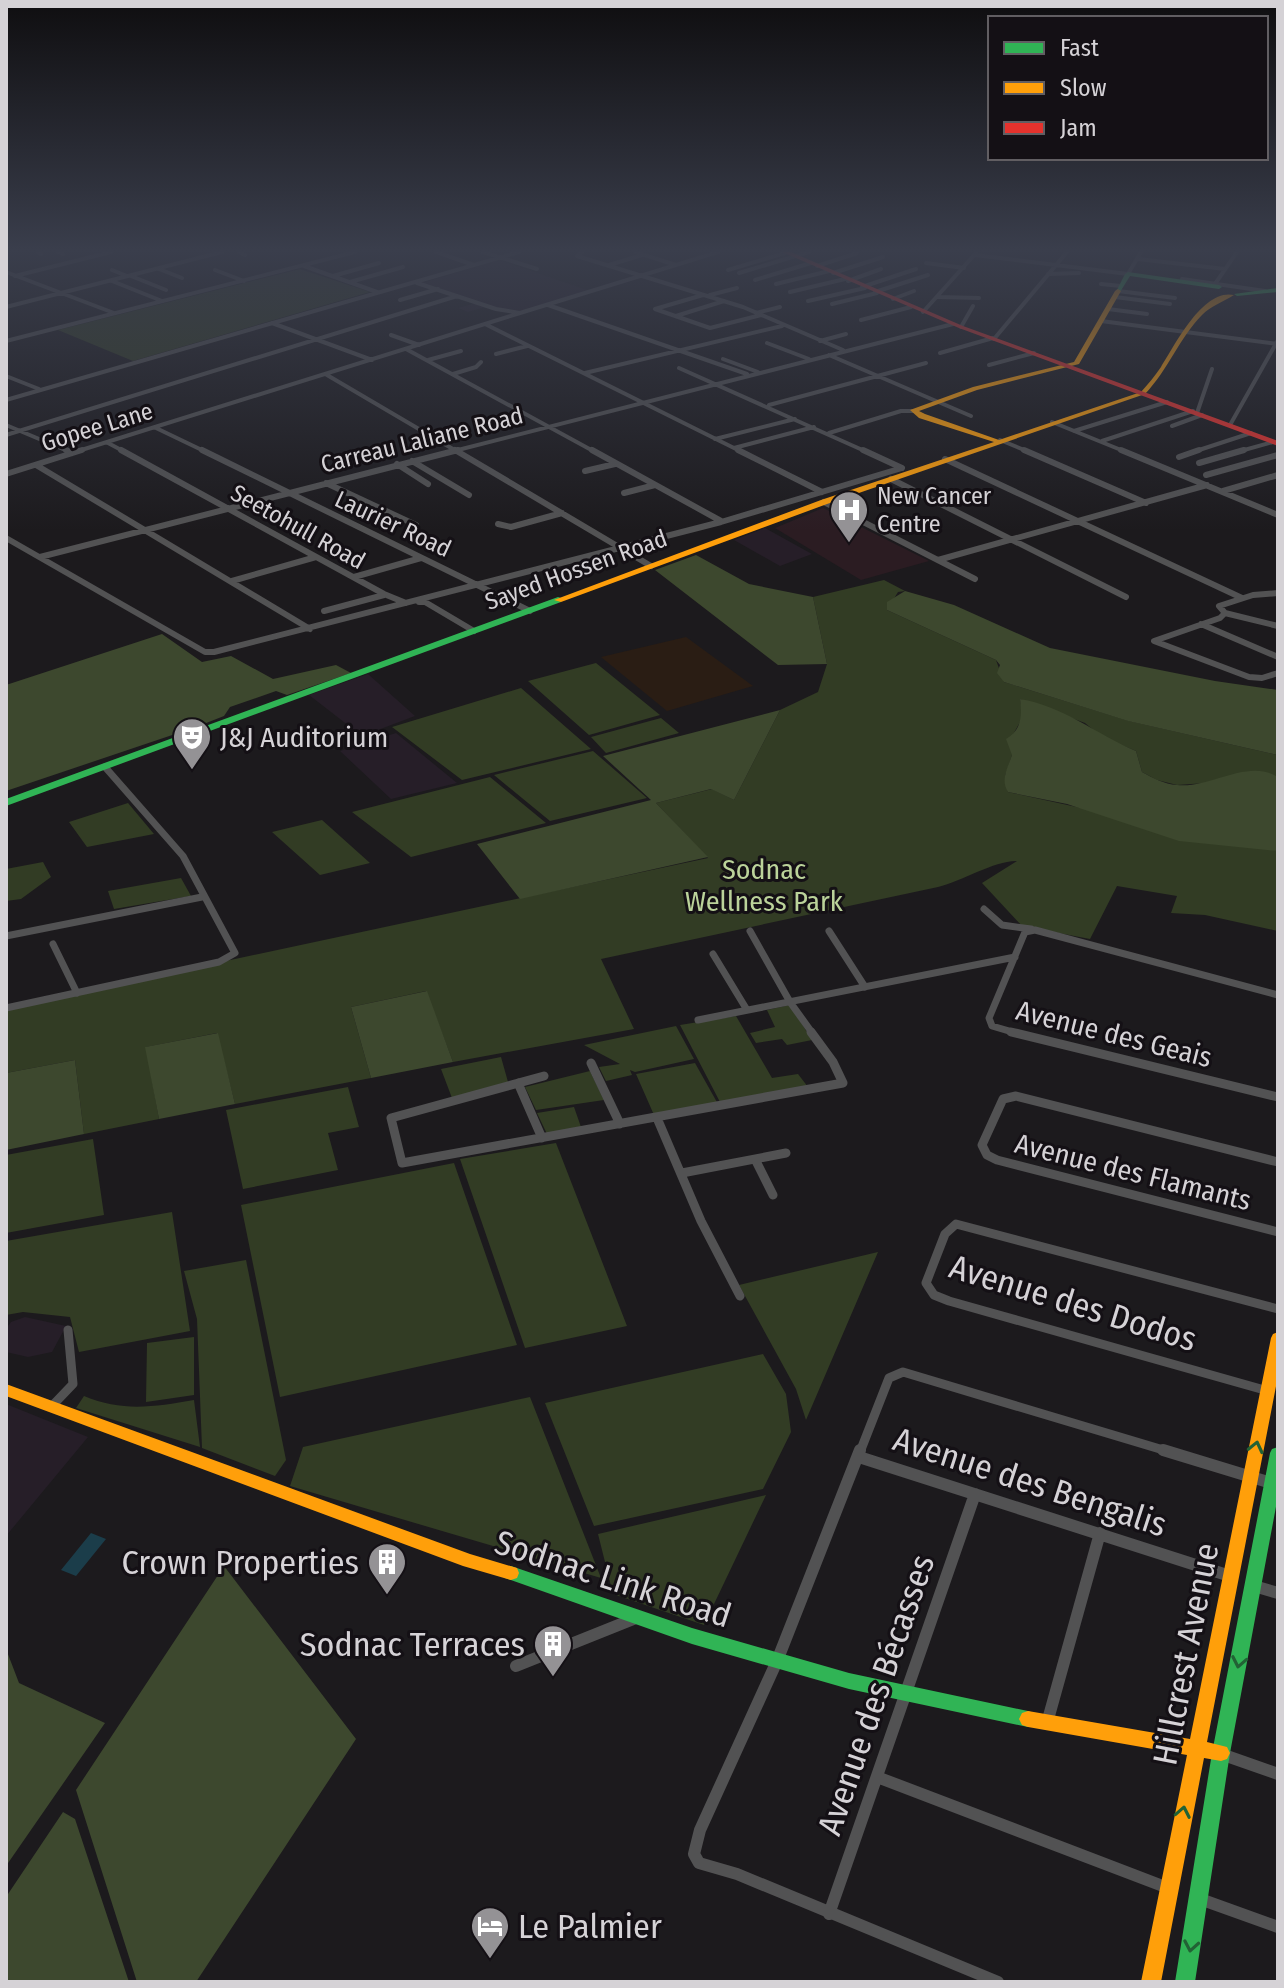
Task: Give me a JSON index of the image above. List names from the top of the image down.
{
  "streets": {
    "main road": ["Sayed Hossen Road", "Sodnac Link Road", "Hillcrest Avenue"],
    "street": [
      "Gopee Lane",
      "Carreau Laliane Road",
      "Laurier Road",
      "Seetohull Road",
      "Avenue des Geais",
      "Avenue des Flamants",
      "Avenue des Dodos",
      "Avenue des Bengalis",
      "Avenue des Bécasses"
    ]
  },
  "crossings": [
    ["Gopee Lane", "Laurier Road"],
    ["Gopee Lane", "Seetohull Road"],
    ["Carreau Laliane Road", "Laurier Road"],
    ["Carreau Laliane Road", "Seetohull Road"],
    ["Laurier Road", "Sayed Hossen Road"],
    ["Seetohull Road", "Sayed Hossen Road"],
    ["Avenue des Dodos", "Hillcrest Avenue"],
    ["Avenue des Bengalis", "Hillcrest Avenue"],
    ["Avenue des Bengalis", "Avenue des Bécasses"],
    ["Sodnac Link Road", "Hillcrest Avenue"],
    ["Sodnac Link Road", "Avenue des Bécasses"]
  ],
  "parks": ["Sodnac Wellness Park"],
  "places": {
    "hospital": ["New Cancer Centre"],
    "theatre": ["J&J Auditorium"],
    "building": ["Crown Properties", "Sodnac Terraces"],
    "hotel": ["Le Palmier"]
  },
  "legend": ["Fast", "Slow", "Jam"]
}
